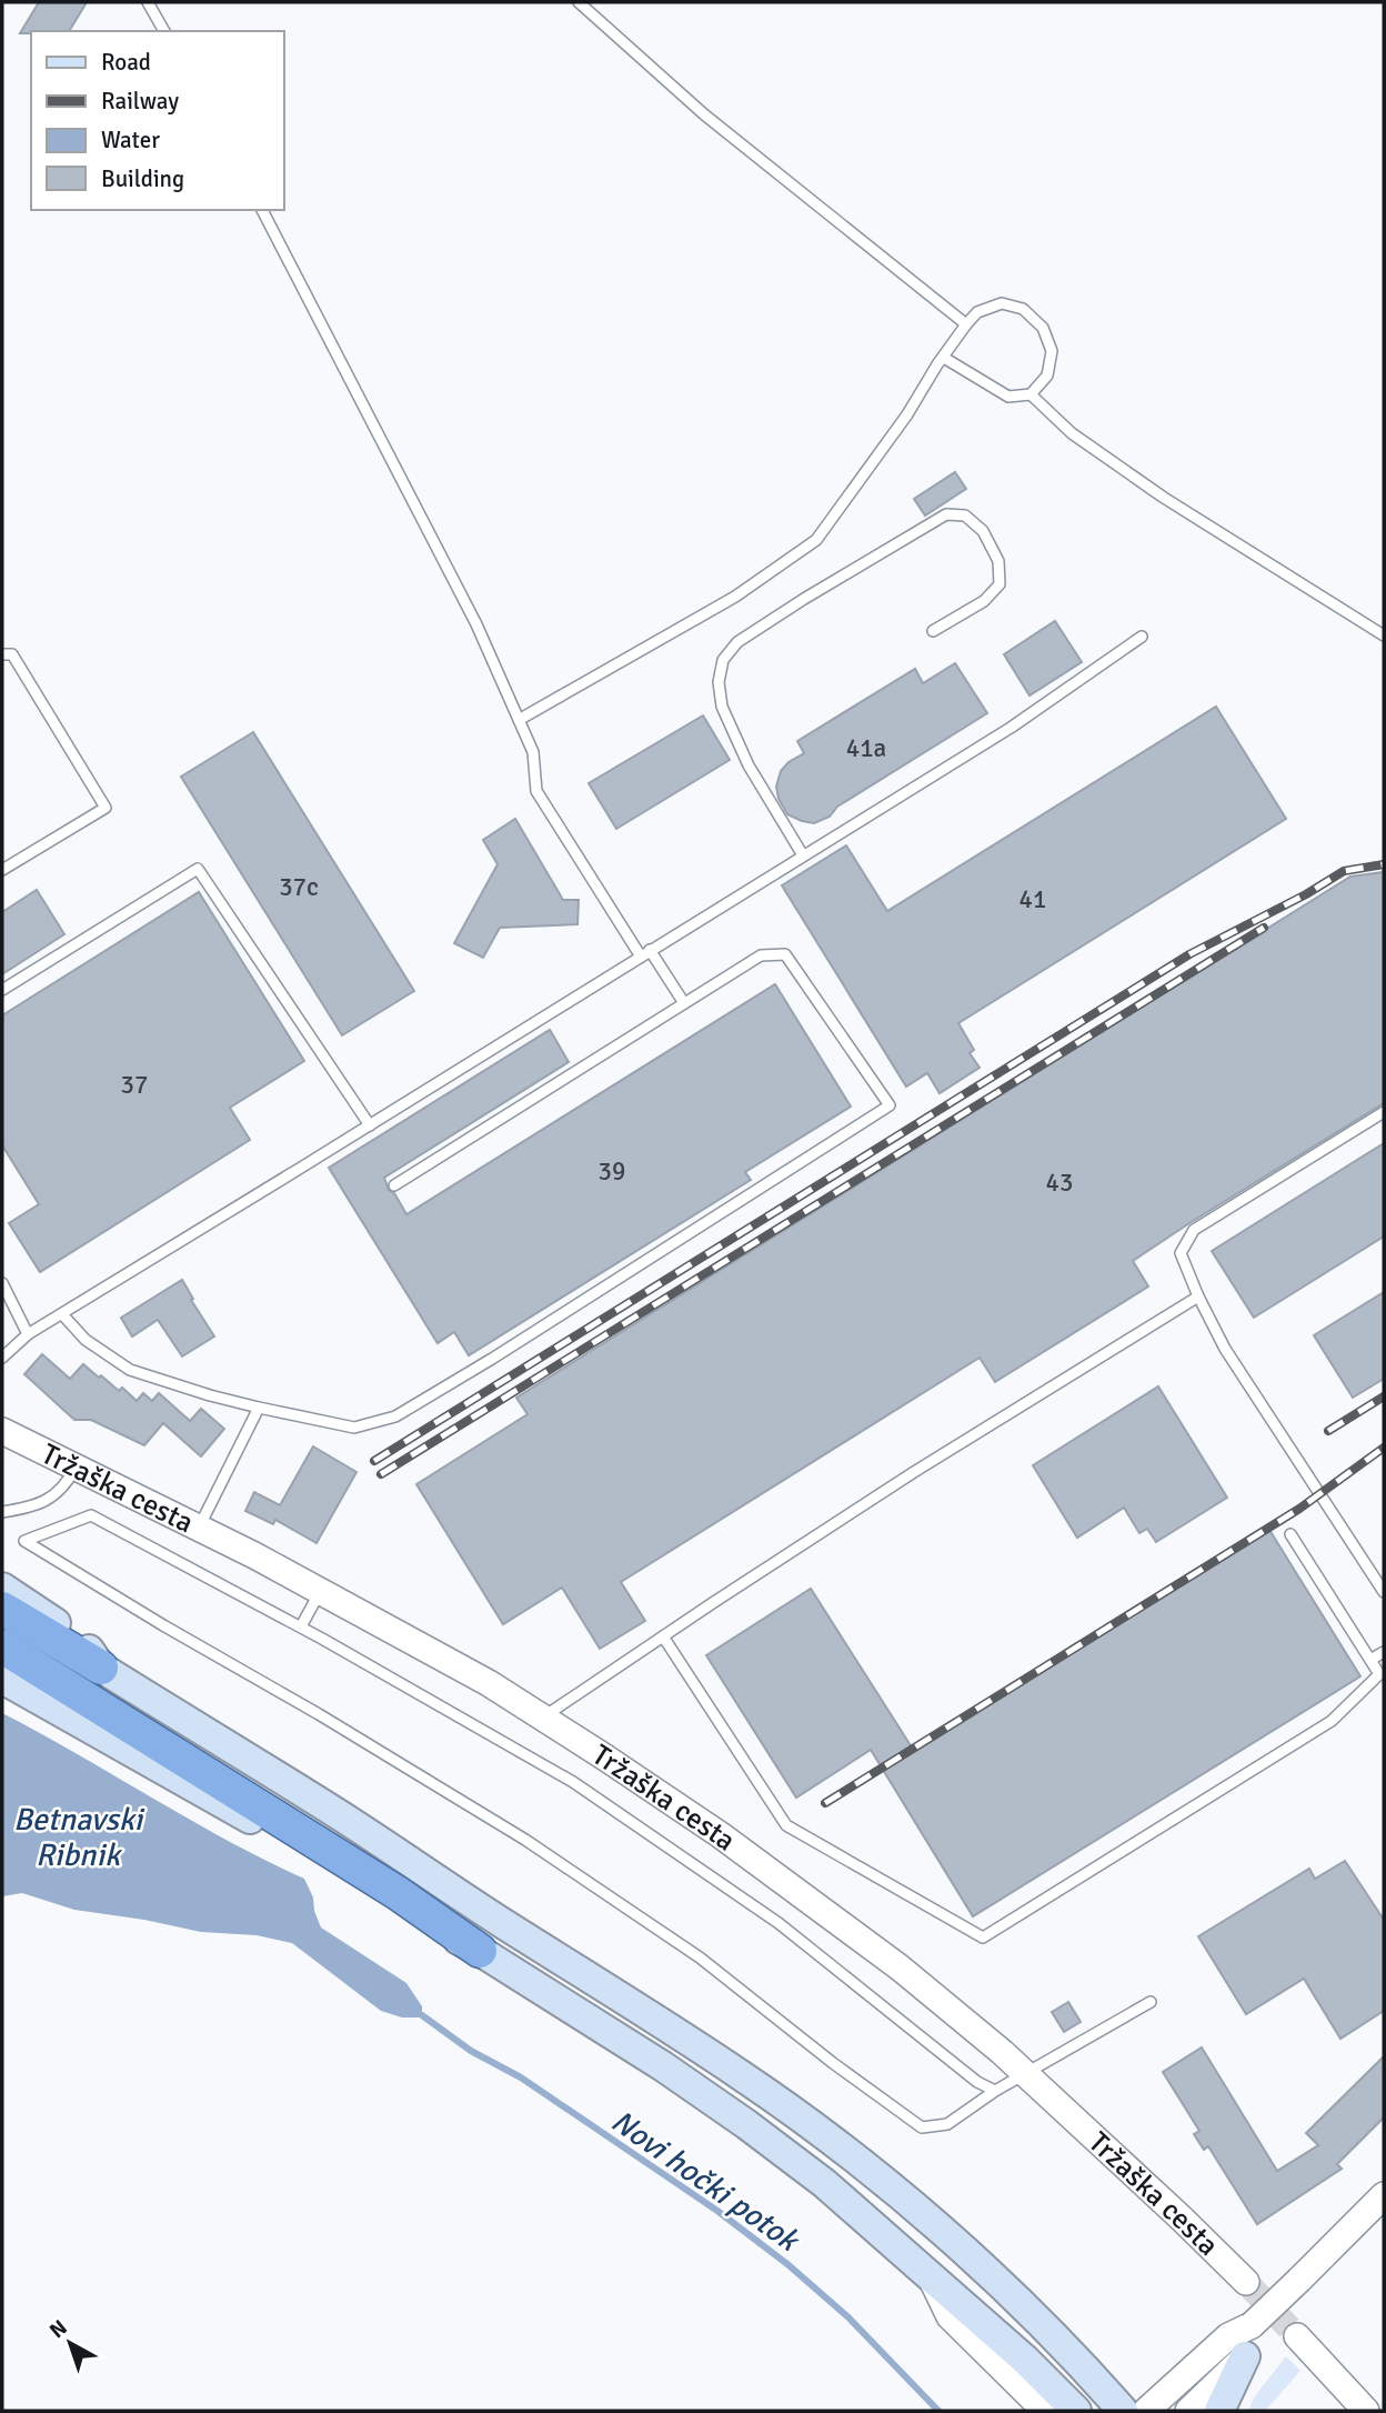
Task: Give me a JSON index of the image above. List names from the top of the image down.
{
  "streets": {
    "street": ["Tržaška cesta"]
  },
  "water": ["Betnavski Ribnik", "Novi hočki potok"],
  "house_numbers": [
    "41a",
    "37c",
    "41",
    "37",
    "39",
    "43"
  ],
  "legend": [
    "Road",
    "Railway",
    "Water",
    "Building"
  ],
  "north": "top left"
}
